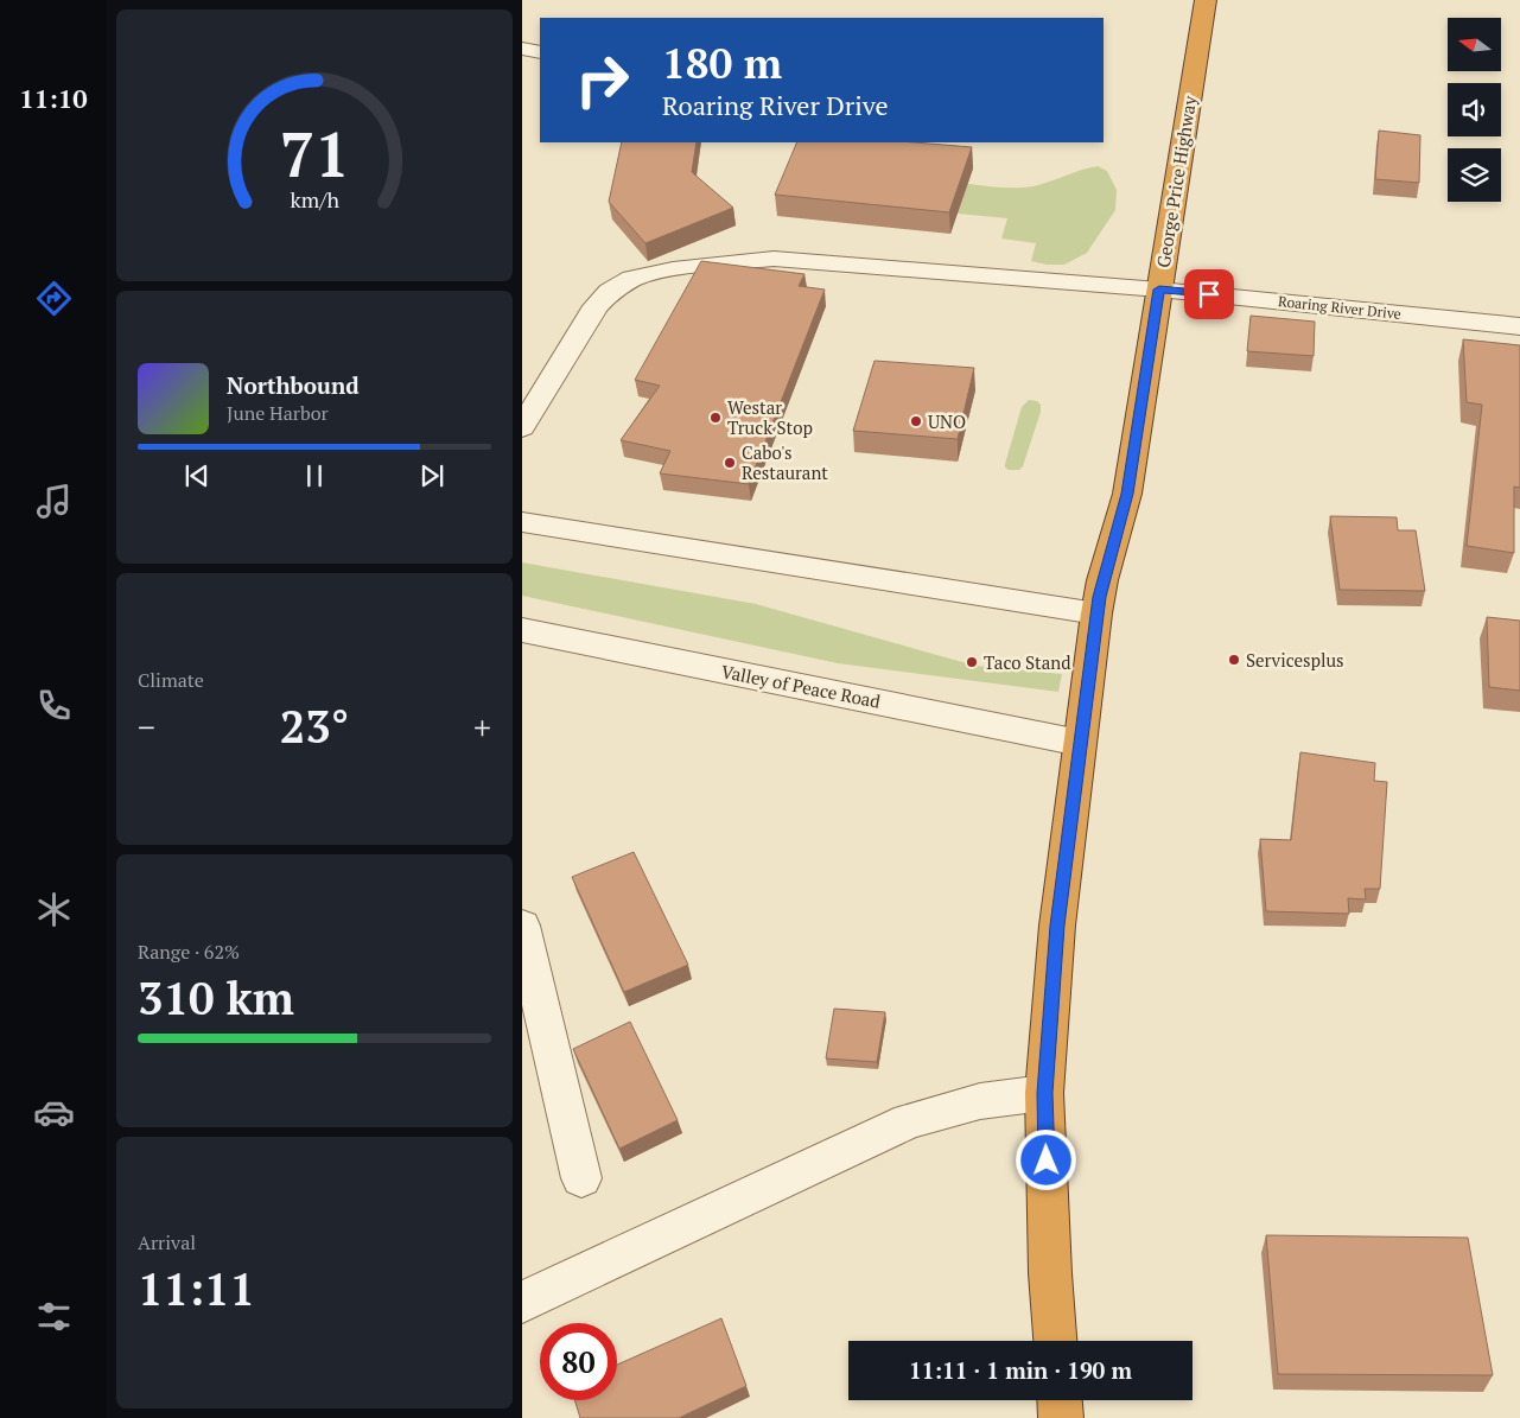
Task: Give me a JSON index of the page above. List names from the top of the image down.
{
  "streets": {
    "highway": ["George Price Highway"],
    "street": ["Roaring River Drive", "Valley of Peace Road"]
  },
  "crossings": [
    ["George Price Highway", "Roaring River Drive"],
    ["George Price Highway", "Valley of Peace Road"]
  ],
  "places": [
    "Westar Truck Stop",
    "UNO",
    "Cabo's Restaurant",
    "Servicesplus",
    "Taco Stand"
  ],
  "north": "left",
  "page": {
    "tabs": "11:10",
    "turn": ["180 m", "Roaring River Drive"],
    "song": ["Northbound", "June Harbor"],
    "tile": [
      "Climate",
      ["Range · 62%", "310 km"],
      ["Arrival", "11:11"]
    ],
    "heat": ["−", "23°", "+"],
    "limit": "80",
    "trip": "11:11 · 1 min · 190 m",
    "gauge": ["71", "km/h"]
  }
}
